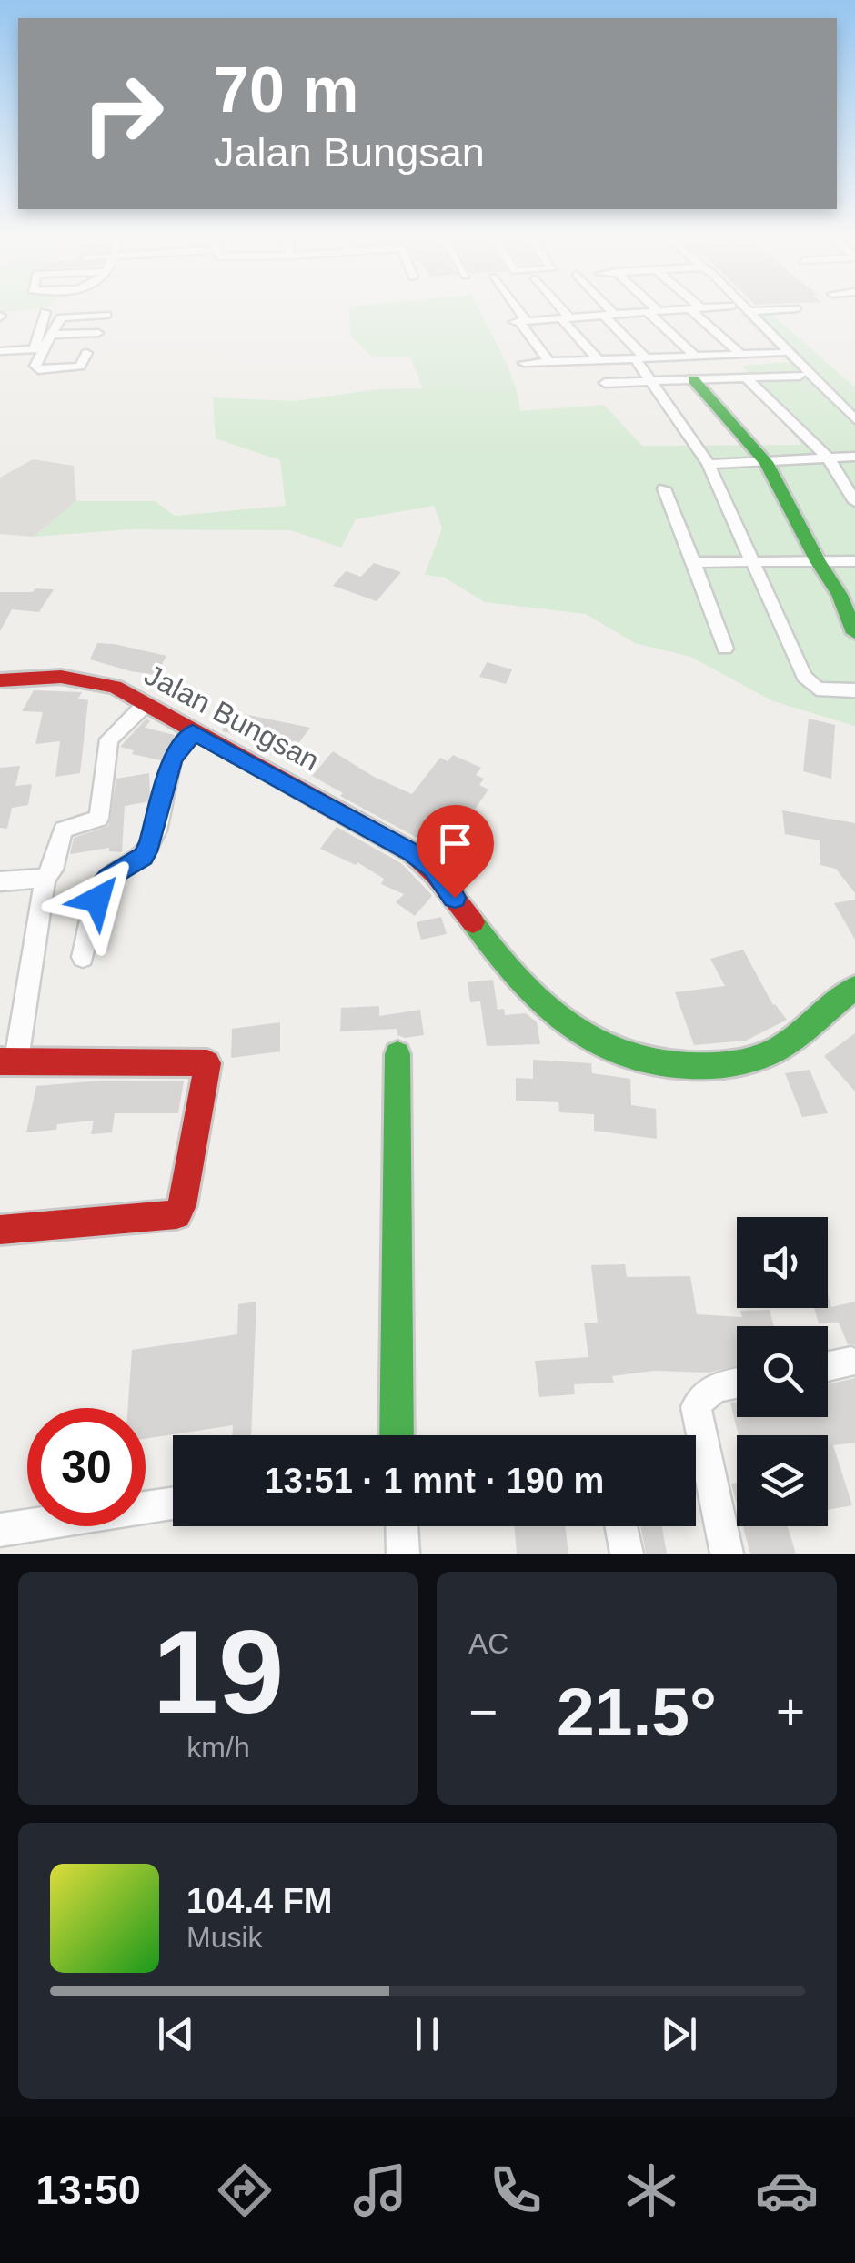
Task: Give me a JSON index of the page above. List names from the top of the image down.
{
  "streets": {
    "street": ["Jalan Bungsan"]
  },
  "page": {
    "turn": ["70 m", "Jalan Bungsan"],
    "limit": "30",
    "trip": "13:51 · 1 mnt · 190 m",
    "tile": [
      ["19", "km/h"],
      "AC"
    ],
    "heat": ["−", "21.5°", "+"],
    "song": ["104.4 FM", "Musik"],
    "tabs": "13:50"
  }
}
